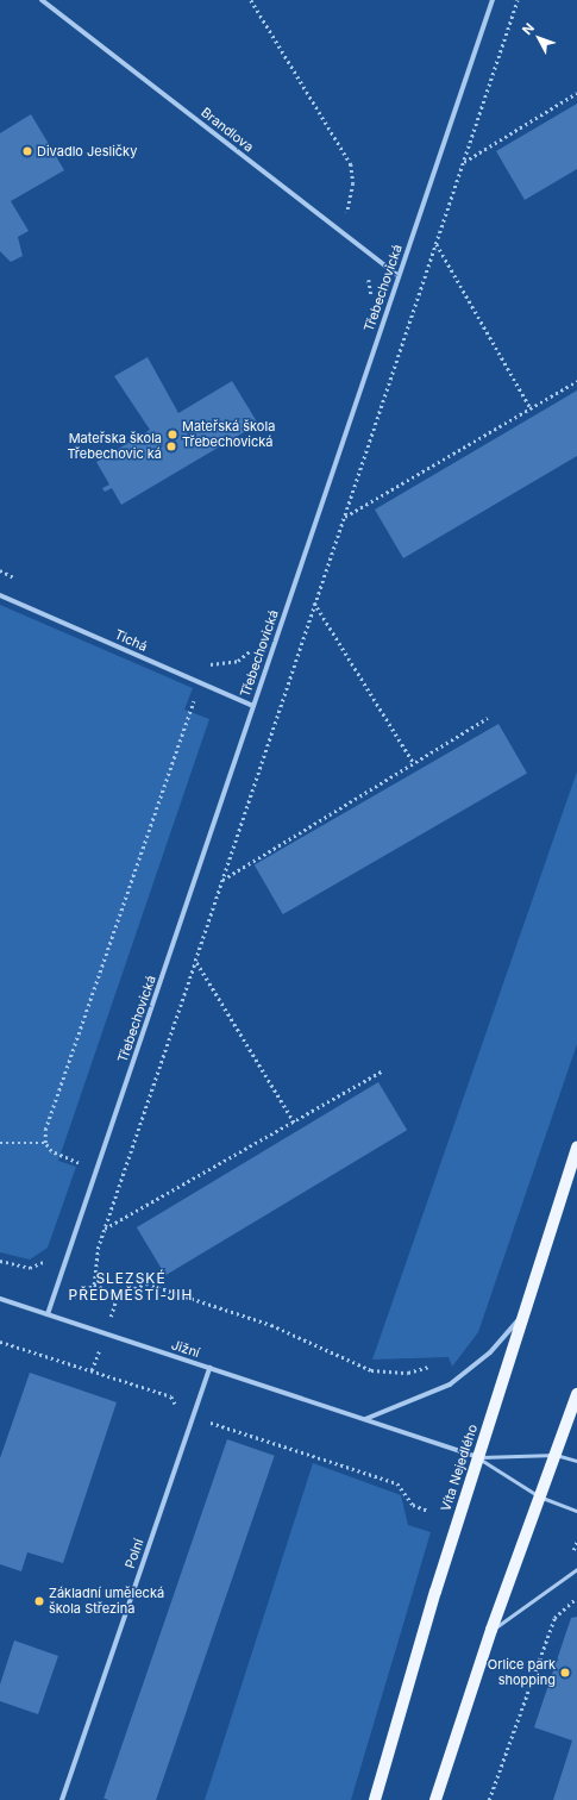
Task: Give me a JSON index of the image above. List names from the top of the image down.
{
  "streets": {
    "main road": ["Víta Nejedlého"],
    "street": [
      "Brandlova",
      "Třebechovická",
      "Tichá",
      "Jižní",
      "Polní"
    ]
  },
  "crossings": [
    ["Brandlova", "Třebechovická"],
    ["Třebechovická", "Tichá"],
    ["Třebechovická", "Jižní"],
    ["Jižní", "Víta Nejedlého"],
    ["Jižní", "Polní"]
  ],
  "districts": ["SLEZSKÉ PŘEDMĚSTÍ-JIH"],
  "places": [
    "Divadlo Jesličky",
    "Mateřská škola Třebechovická",
    "Mateřska škola Třebechovic ká",
    "Základní umělecká škola Střezina",
    "Orlice park shopping"
  ],
  "north": "top left"
}
